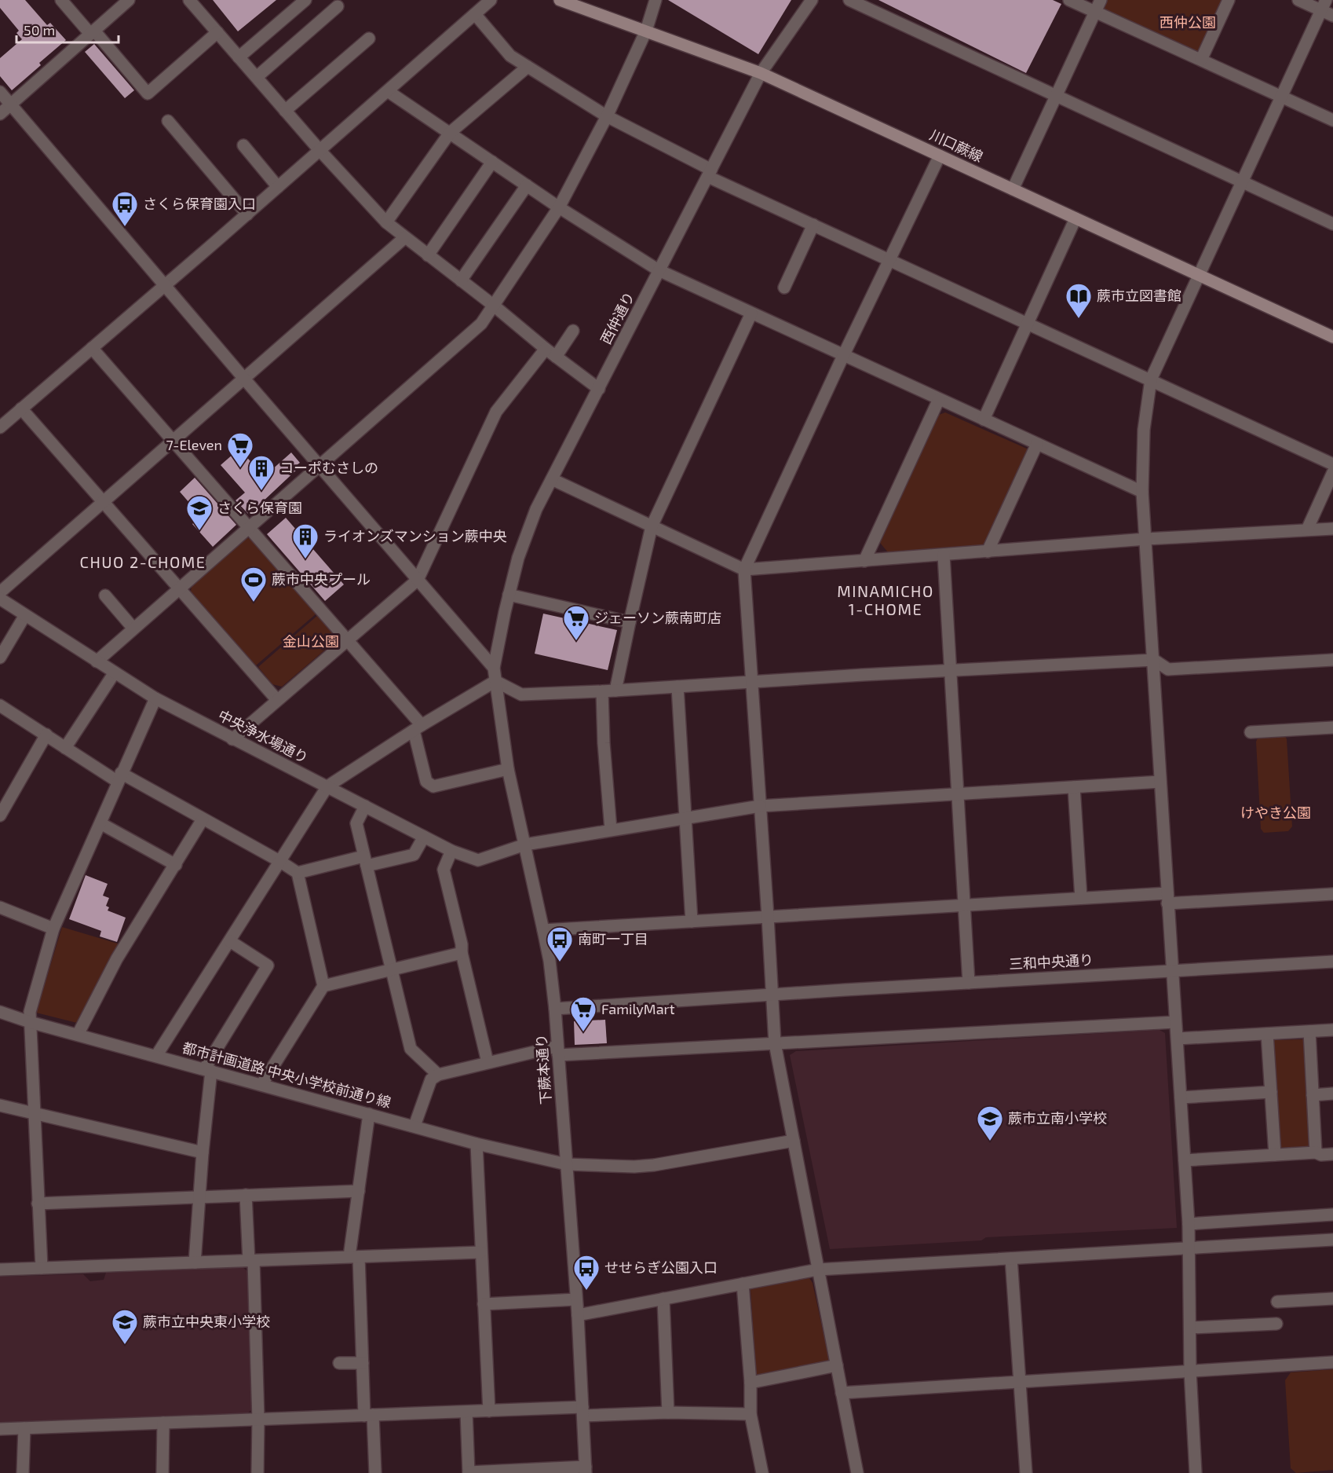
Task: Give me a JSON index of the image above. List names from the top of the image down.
{
  "streets": {
    "main road": ["川口蕨線"],
    "street": [
      "西仲通り",
      "中央浄水場通り",
      "三和中央通り",
      "下蕨本通り",
      "都市計画道路 中央小学校前通り線"
    ]
  },
  "crossings": [
    ["川口蕨線", "西仲通り"],
    ["西仲通り", "下蕨本通り"],
    ["中央浄水場通り", "下蕨本通り"],
    ["三和中央通り", "下蕨本通り"],
    ["下蕨本通り", "都市計画道路 中央小学校前通り線"]
  ],
  "districts": ["CHUO 2-CHOME", "MINAMICHO 1-CHOME"],
  "parks": ["西仲公園", "金山公園", "けやき公園"],
  "places": {
    "bus stop": ["さくら保育園入口", "南町一丁目", "せせらぎ公園入口"],
    "library": ["蕨市立図書館"],
    "supermarket": ["7-Eleven", "ジェーソン蕨南町店", "FamilyMart"],
    "building": ["コーポむさしの", "ライオンズマンション蕨中央"],
    "school or university": ["さくら保育園", "蕨市立南小学校", "蕨市立中央東小学校"],
    "sports": ["蕨市中央プール"]
  },
  "scale_bar": "50 m"
}
